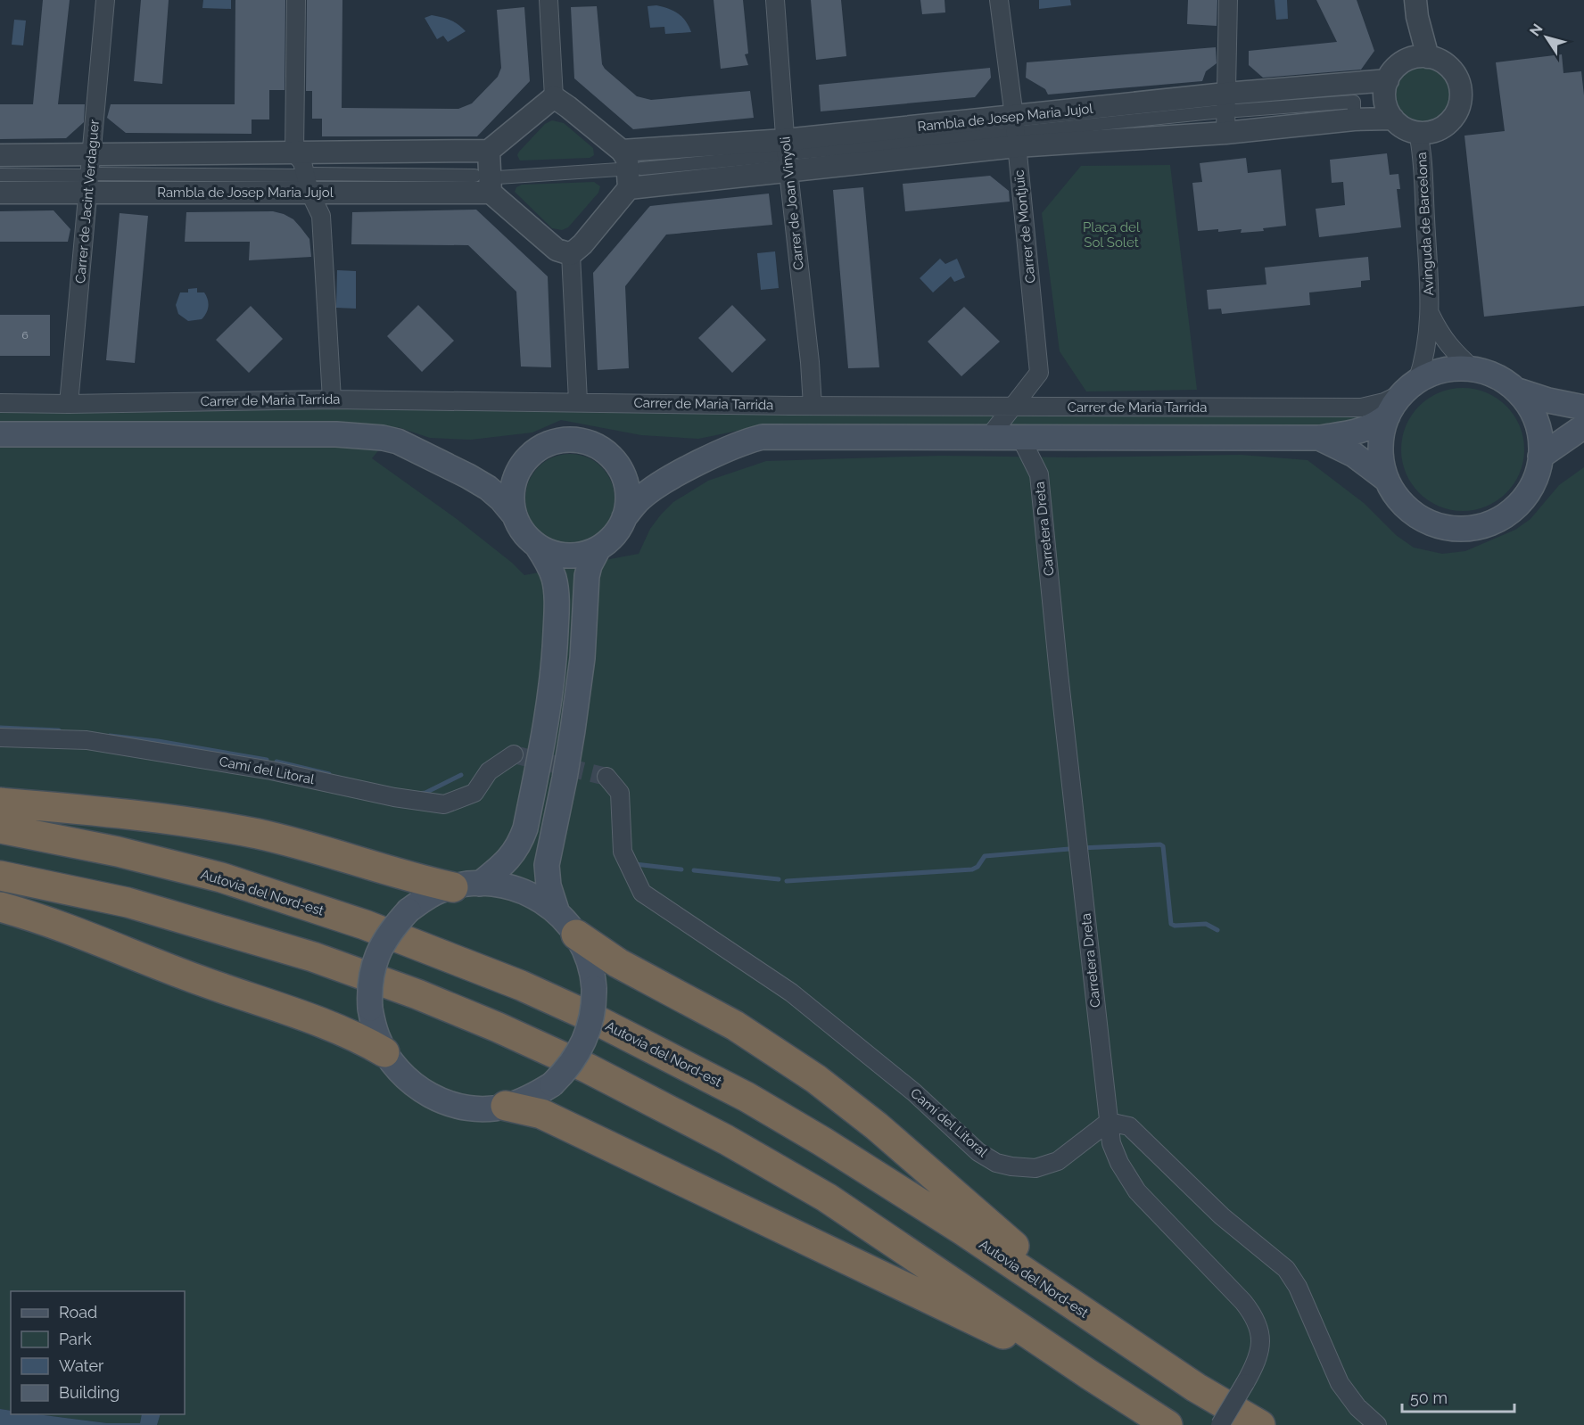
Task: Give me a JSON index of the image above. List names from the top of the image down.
{
  "streets": {
    "highway": ["Autovia del Nord-est"],
    "street": [
      "Rambla de Josep Maria Jujol",
      "Carrer de Jacint Verdaguer",
      "Carrer de Joan Vinyoli",
      "Avinguda de Barcelona",
      "Carrer de Montjuïc",
      "Carrer de Maria Tarrida",
      "Carretera Dreta",
      "Camí del Litoral"
    ]
  },
  "crossings": [
    ["Rambla de Josep Maria Jujol", "Carrer de Jacint Verdaguer"],
    ["Rambla de Josep Maria Jujol", "Carrer de Joan Vinyoli"],
    ["Rambla de Josep Maria Jujol", "Avinguda de Barcelona"],
    ["Rambla de Josep Maria Jujol", "Carrer de Montjuïc"],
    ["Carrer de Jacint Verdaguer", "Carrer de Maria Tarrida"],
    ["Carrer de Joan Vinyoli", "Carrer de Maria Tarrida"],
    ["Carrer de Montjuïc", "Carrer de Maria Tarrida"],
    ["Carretera Dreta", "Camí del Litoral"]
  ],
  "parks": ["Plaça del Sol Solet"],
  "house_numbers": ["6"],
  "legend": [
    "Road",
    "Park",
    "Water",
    "Building"
  ],
  "scale_bar": "50 m",
  "north": "top left"
}
